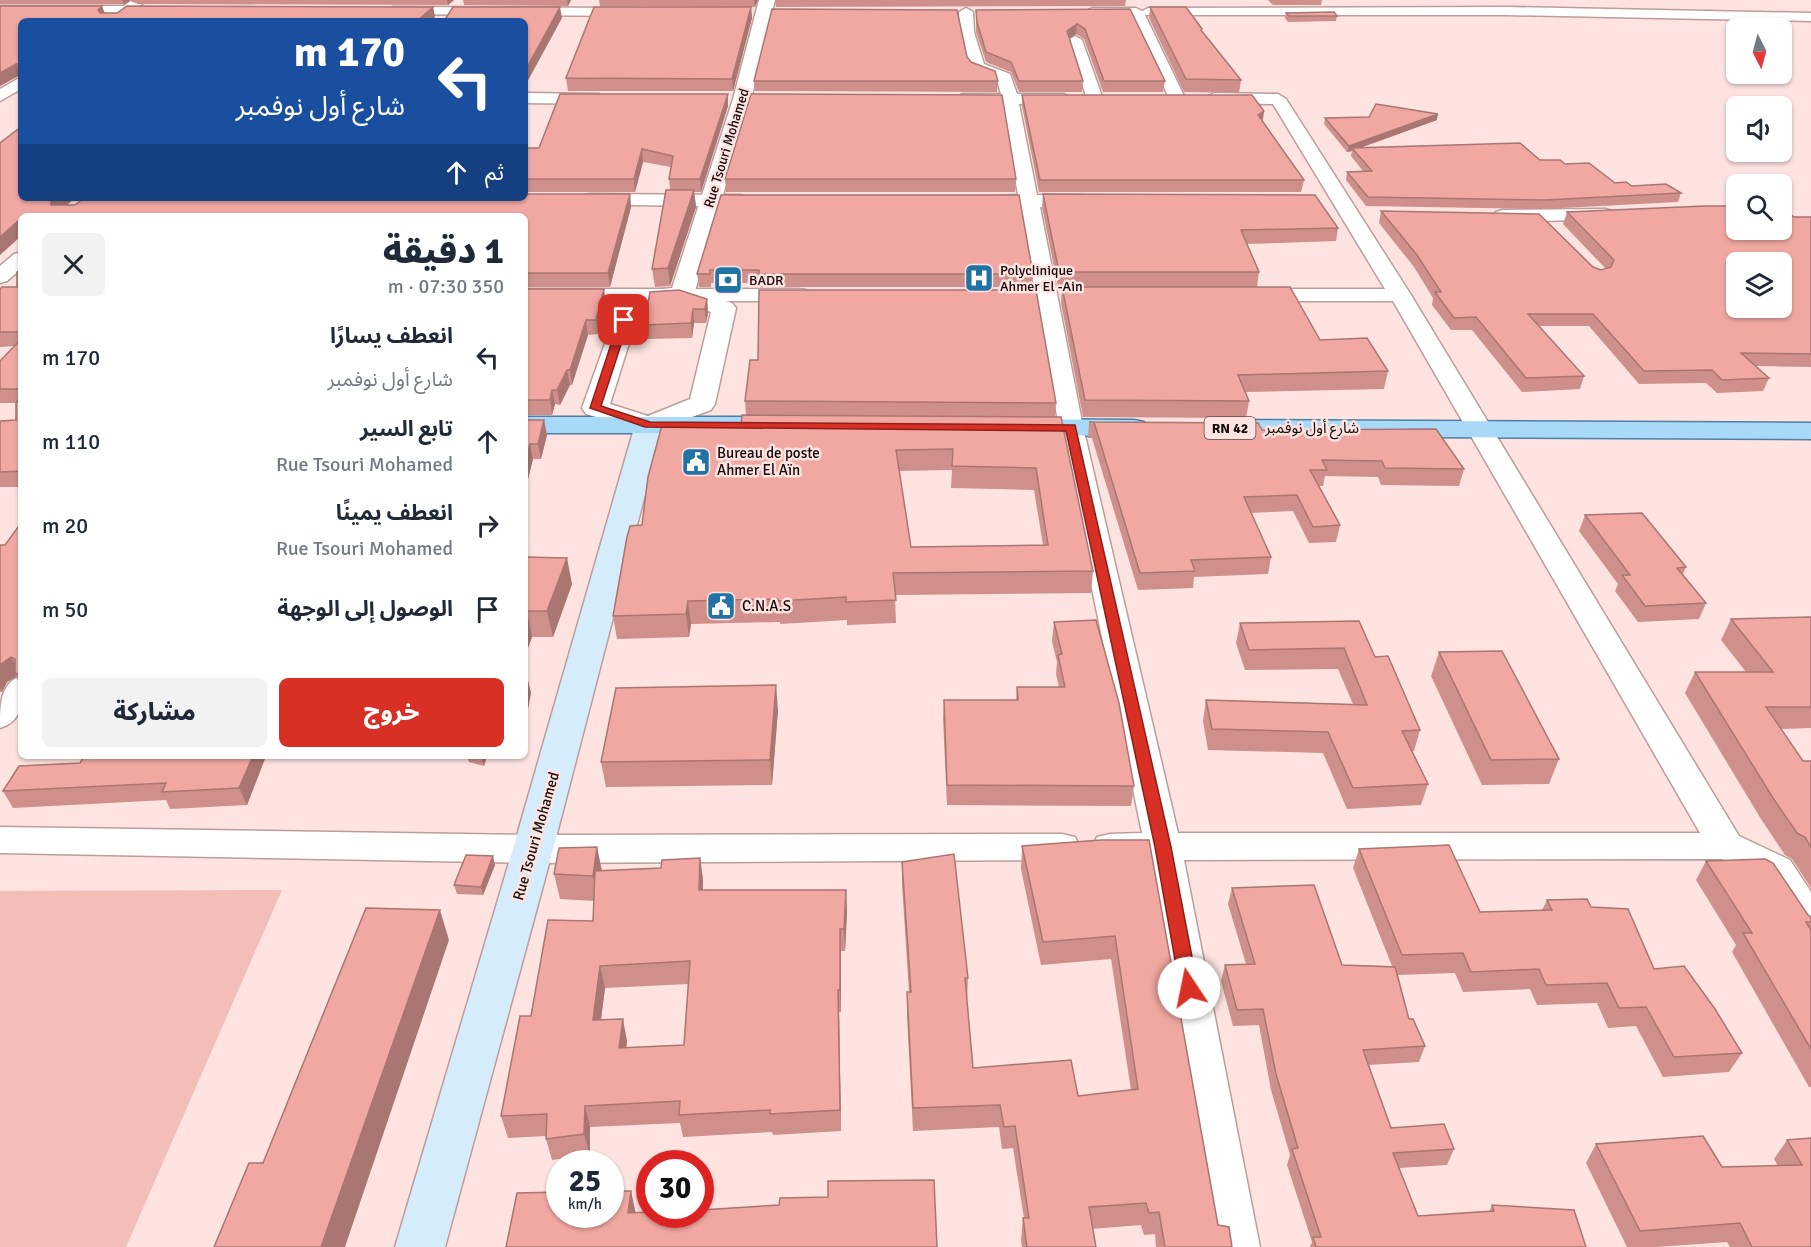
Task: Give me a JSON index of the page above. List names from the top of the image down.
{
  "streets": {
    "main road": ["Rue Tsouri Mohamed", "RN 42", "شارع أول نوفمبر"]
  },
  "places": {
    "hospital": ["Polyclinique Ahmer El -Ain"],
    "bank": ["BADR"],
    "public building": ["Bureau de poste Ahmer El Aïn", "C.N.A.S"]
  },
  "north": "bottom",
  "page": {
    "turn": ["170 m", "شارع أول نوفمبر"],
    "then": "ثم",
    "heading": ["1 دقيقة", "350 m · 07:30"],
    "list": [
      {
        "name": "انعطف يسارًا",
        "note": "شارع أول نوفمبر",
        "value": "170 m"
      },
      {
        "name": "تابع السير",
        "note": "Rue Tsouri Mohamed",
        "value": "110 m"
      },
      {
        "name": "انعطف يمينًا",
        "note": "Rue Tsouri Mohamed",
        "value": "20 m"
      },
      {
        "name": "الوصول إلى الوجهة",
        "value": "50 m"
      }
    ],
    "buttons": ["خروج", "مشاركة"],
    "speed": "25 km/h",
    "limit": "30"
  }
}
